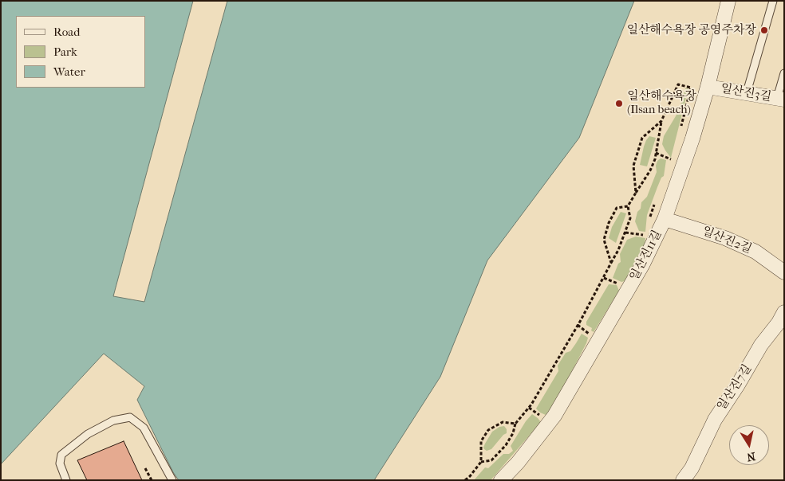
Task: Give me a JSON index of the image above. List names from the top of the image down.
{
  "streets": {
    "street": [
      "일산진3길",
      "일산진2길",
      "일산진11길",
      "일산진7길"
    ]
  },
  "crossings": [
    ["일산진3길", "일산진11길"],
    ["일산진2길", "일산진11길"]
  ],
  "places": ["일산해수욕장 공영주차장", "일산해수욕장 (Ilsan beach)"],
  "legend": ["Road", "Park", "Water"],
  "north": "bottom"
}
